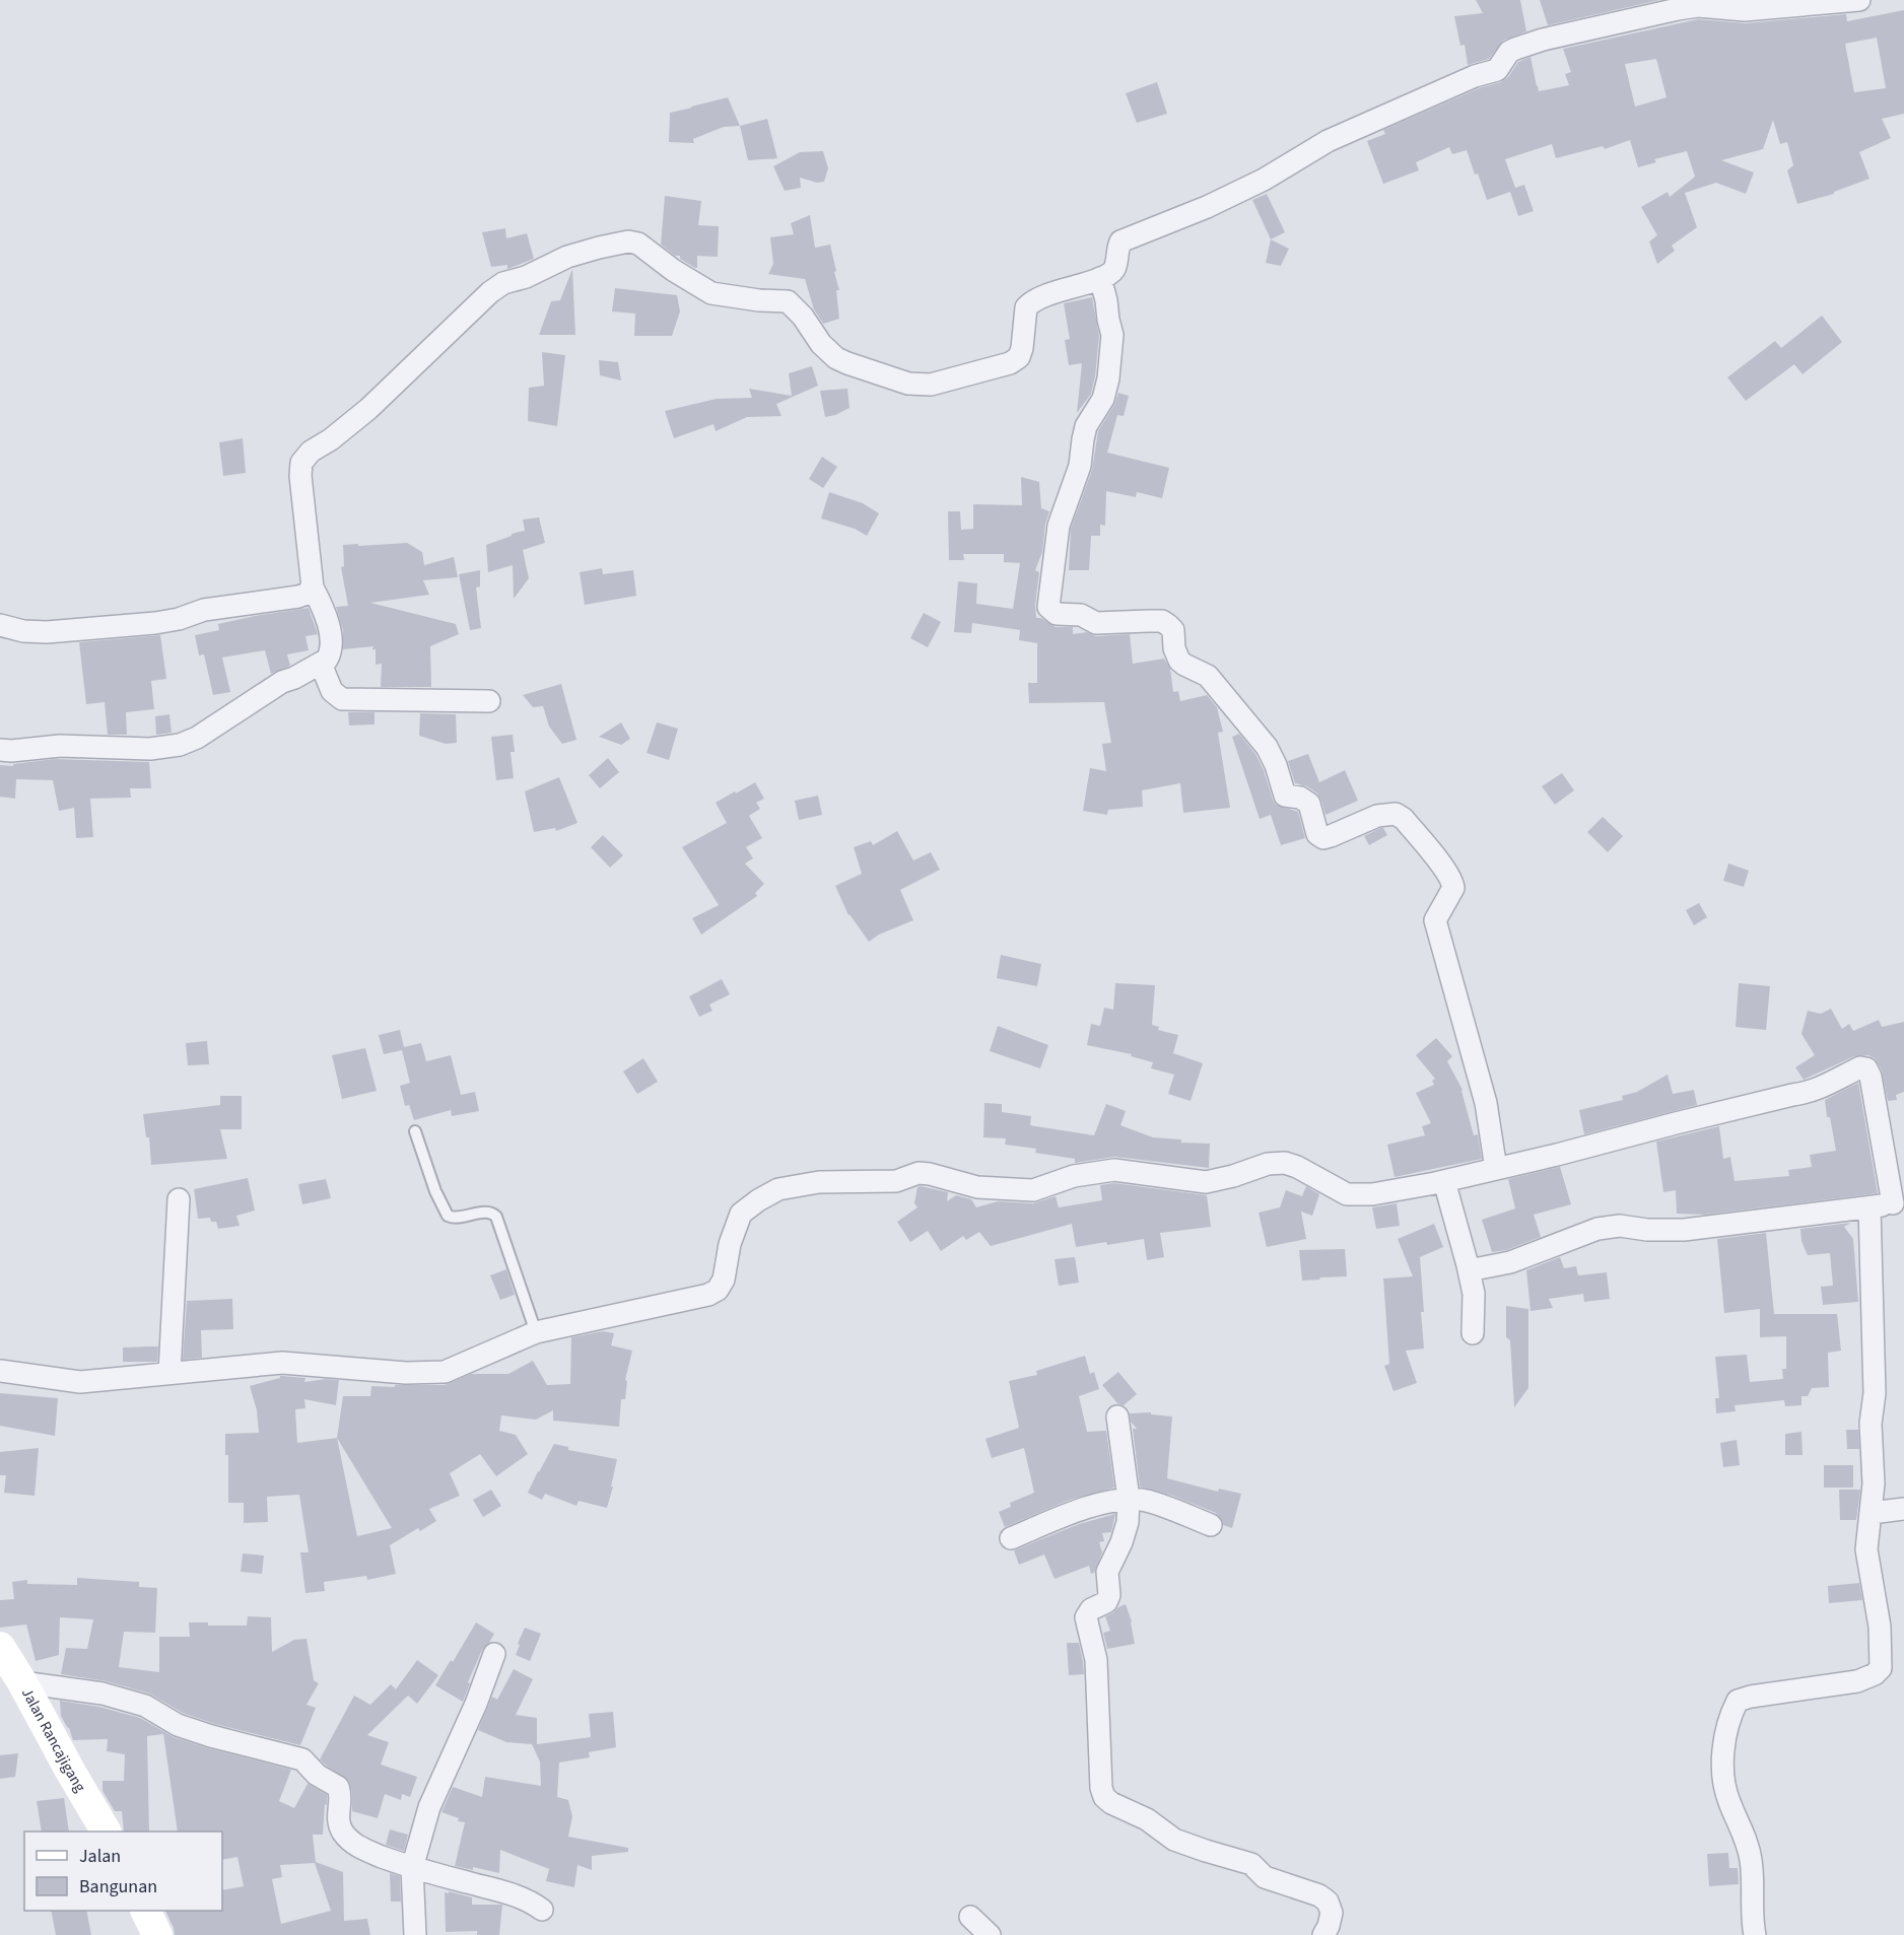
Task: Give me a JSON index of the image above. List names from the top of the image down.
{
  "streets": {
    "main road": ["Jalan Rancajigang"]
  },
  "legend": ["Jalan", "Bangunan"]
}
